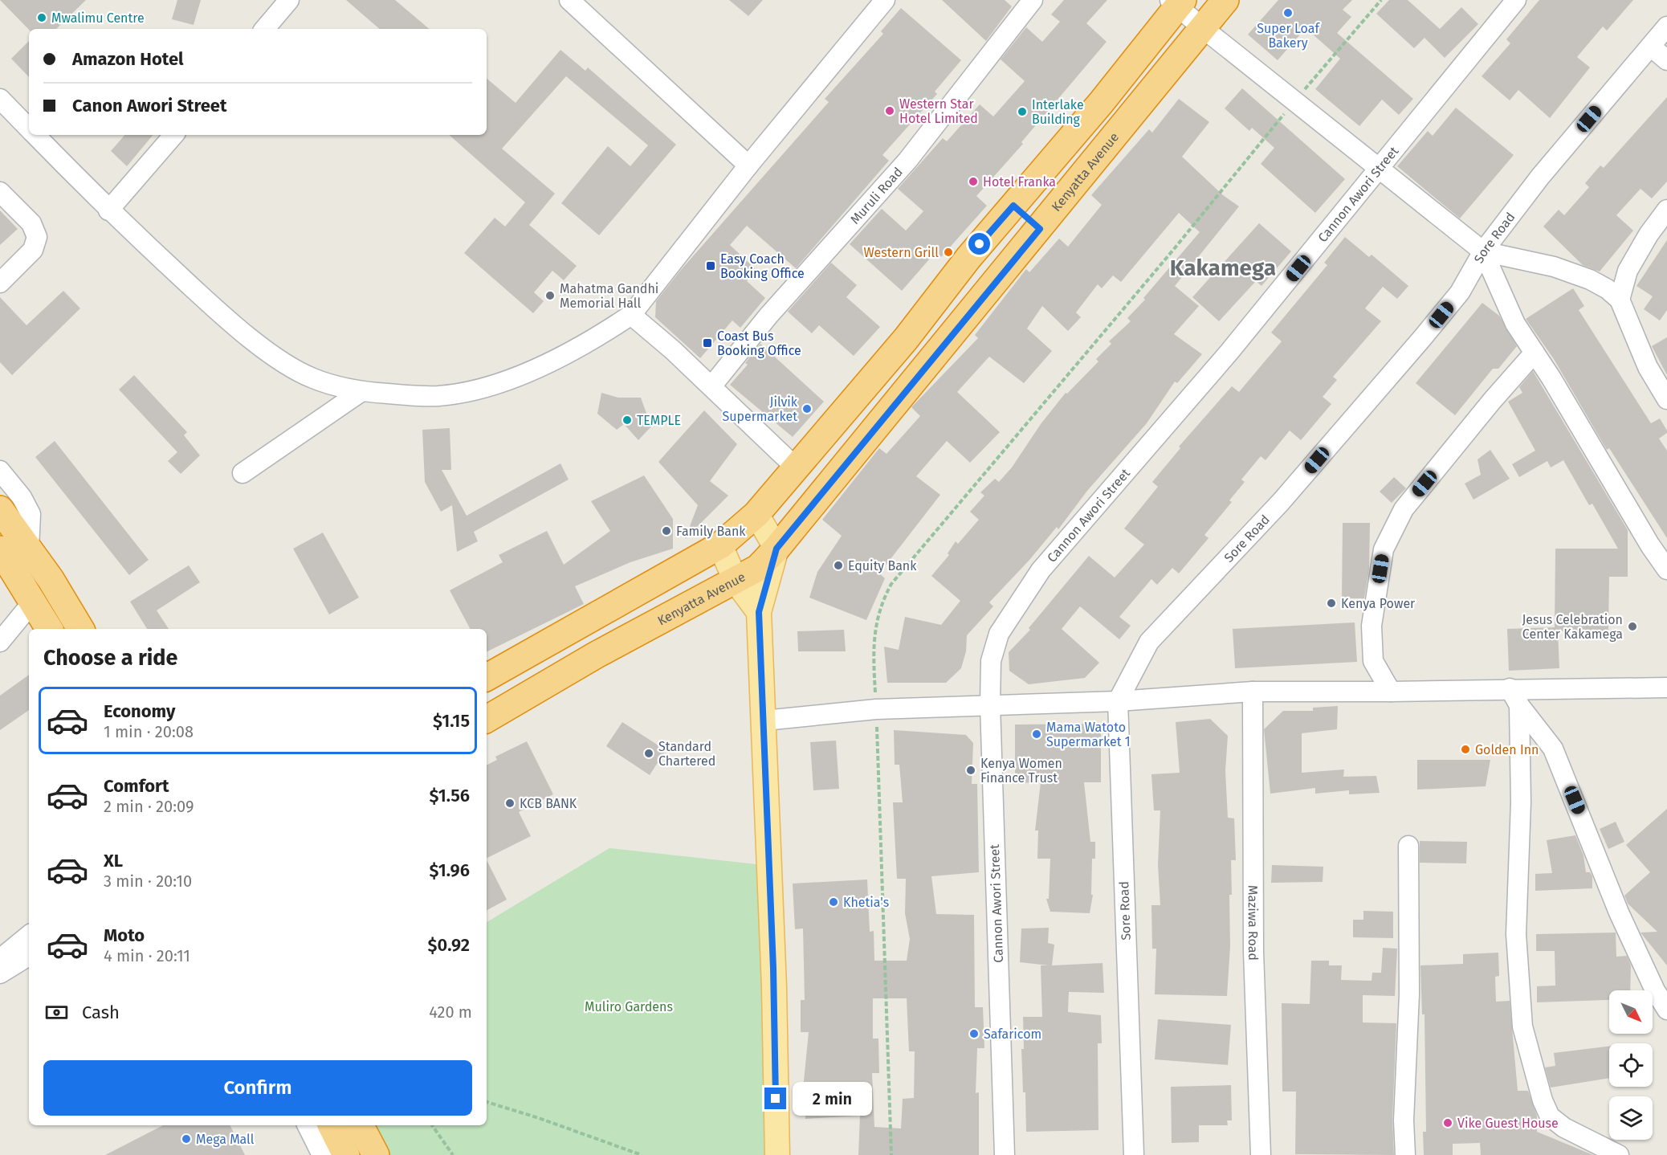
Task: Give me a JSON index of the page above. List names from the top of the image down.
{
  "streets": {
    "highway": ["Kenyatta Avenue"],
    "street": [
      "Cannon Awori Street",
      "Muruli Road",
      "Sore Road",
      "Maziwa Road"
    ]
  },
  "districts": ["Kakamega"],
  "parks": ["Muliro Gardens"],
  "places": {
    "other": [
      "Super Loaf Bakery",
      "Mwalimu Centre",
      "Western Star Hotel Limited",
      "Interlake Building",
      "Hotel Franka",
      "Western Grill",
      "Mahatma Gandhi Memorial Hall",
      "Jilvik Supermarket",
      "TEMPLE",
      "Family Bank",
      "Equity Bank",
      "Kenya Power",
      "Jesus Celebration Center Kakamega",
      "Mama Watoto Supermarket 1",
      "Golden Inn",
      "Standard Chartered",
      "Kenya Women Finance Trust",
      "KCB BANK",
      "Khetia's",
      "Safaricom",
      "Vike Guest House",
      "Mega Mall"
    ],
    "transit": ["Easy Coach Booking Office", "Coast Bus Booking Office"]
  },
  "north": "bottom right",
  "page": {
    "banner": ["Amazon Hotel", "Canon Awori Street"],
    "heading": "Choose a ride",
    "list": [
      {
        "name": "Economy",
        "note": "1 min · 20:08",
        "value": "$1.15"
      },
      {
        "name": "Comfort",
        "note": "2 min · 20:09",
        "value": "$1.56"
      },
      {
        "name": "XL",
        "note": "3 min · 20:10",
        "value": "$1.96"
      },
      {
        "name": "Moto",
        "note": "4 min · 20:11",
        "value": "$0.92"
      }
    ],
    "pay": ["Cash", "420 m"],
    "buttons": "Confirm",
    "bubble": "2 min"
  }
}
